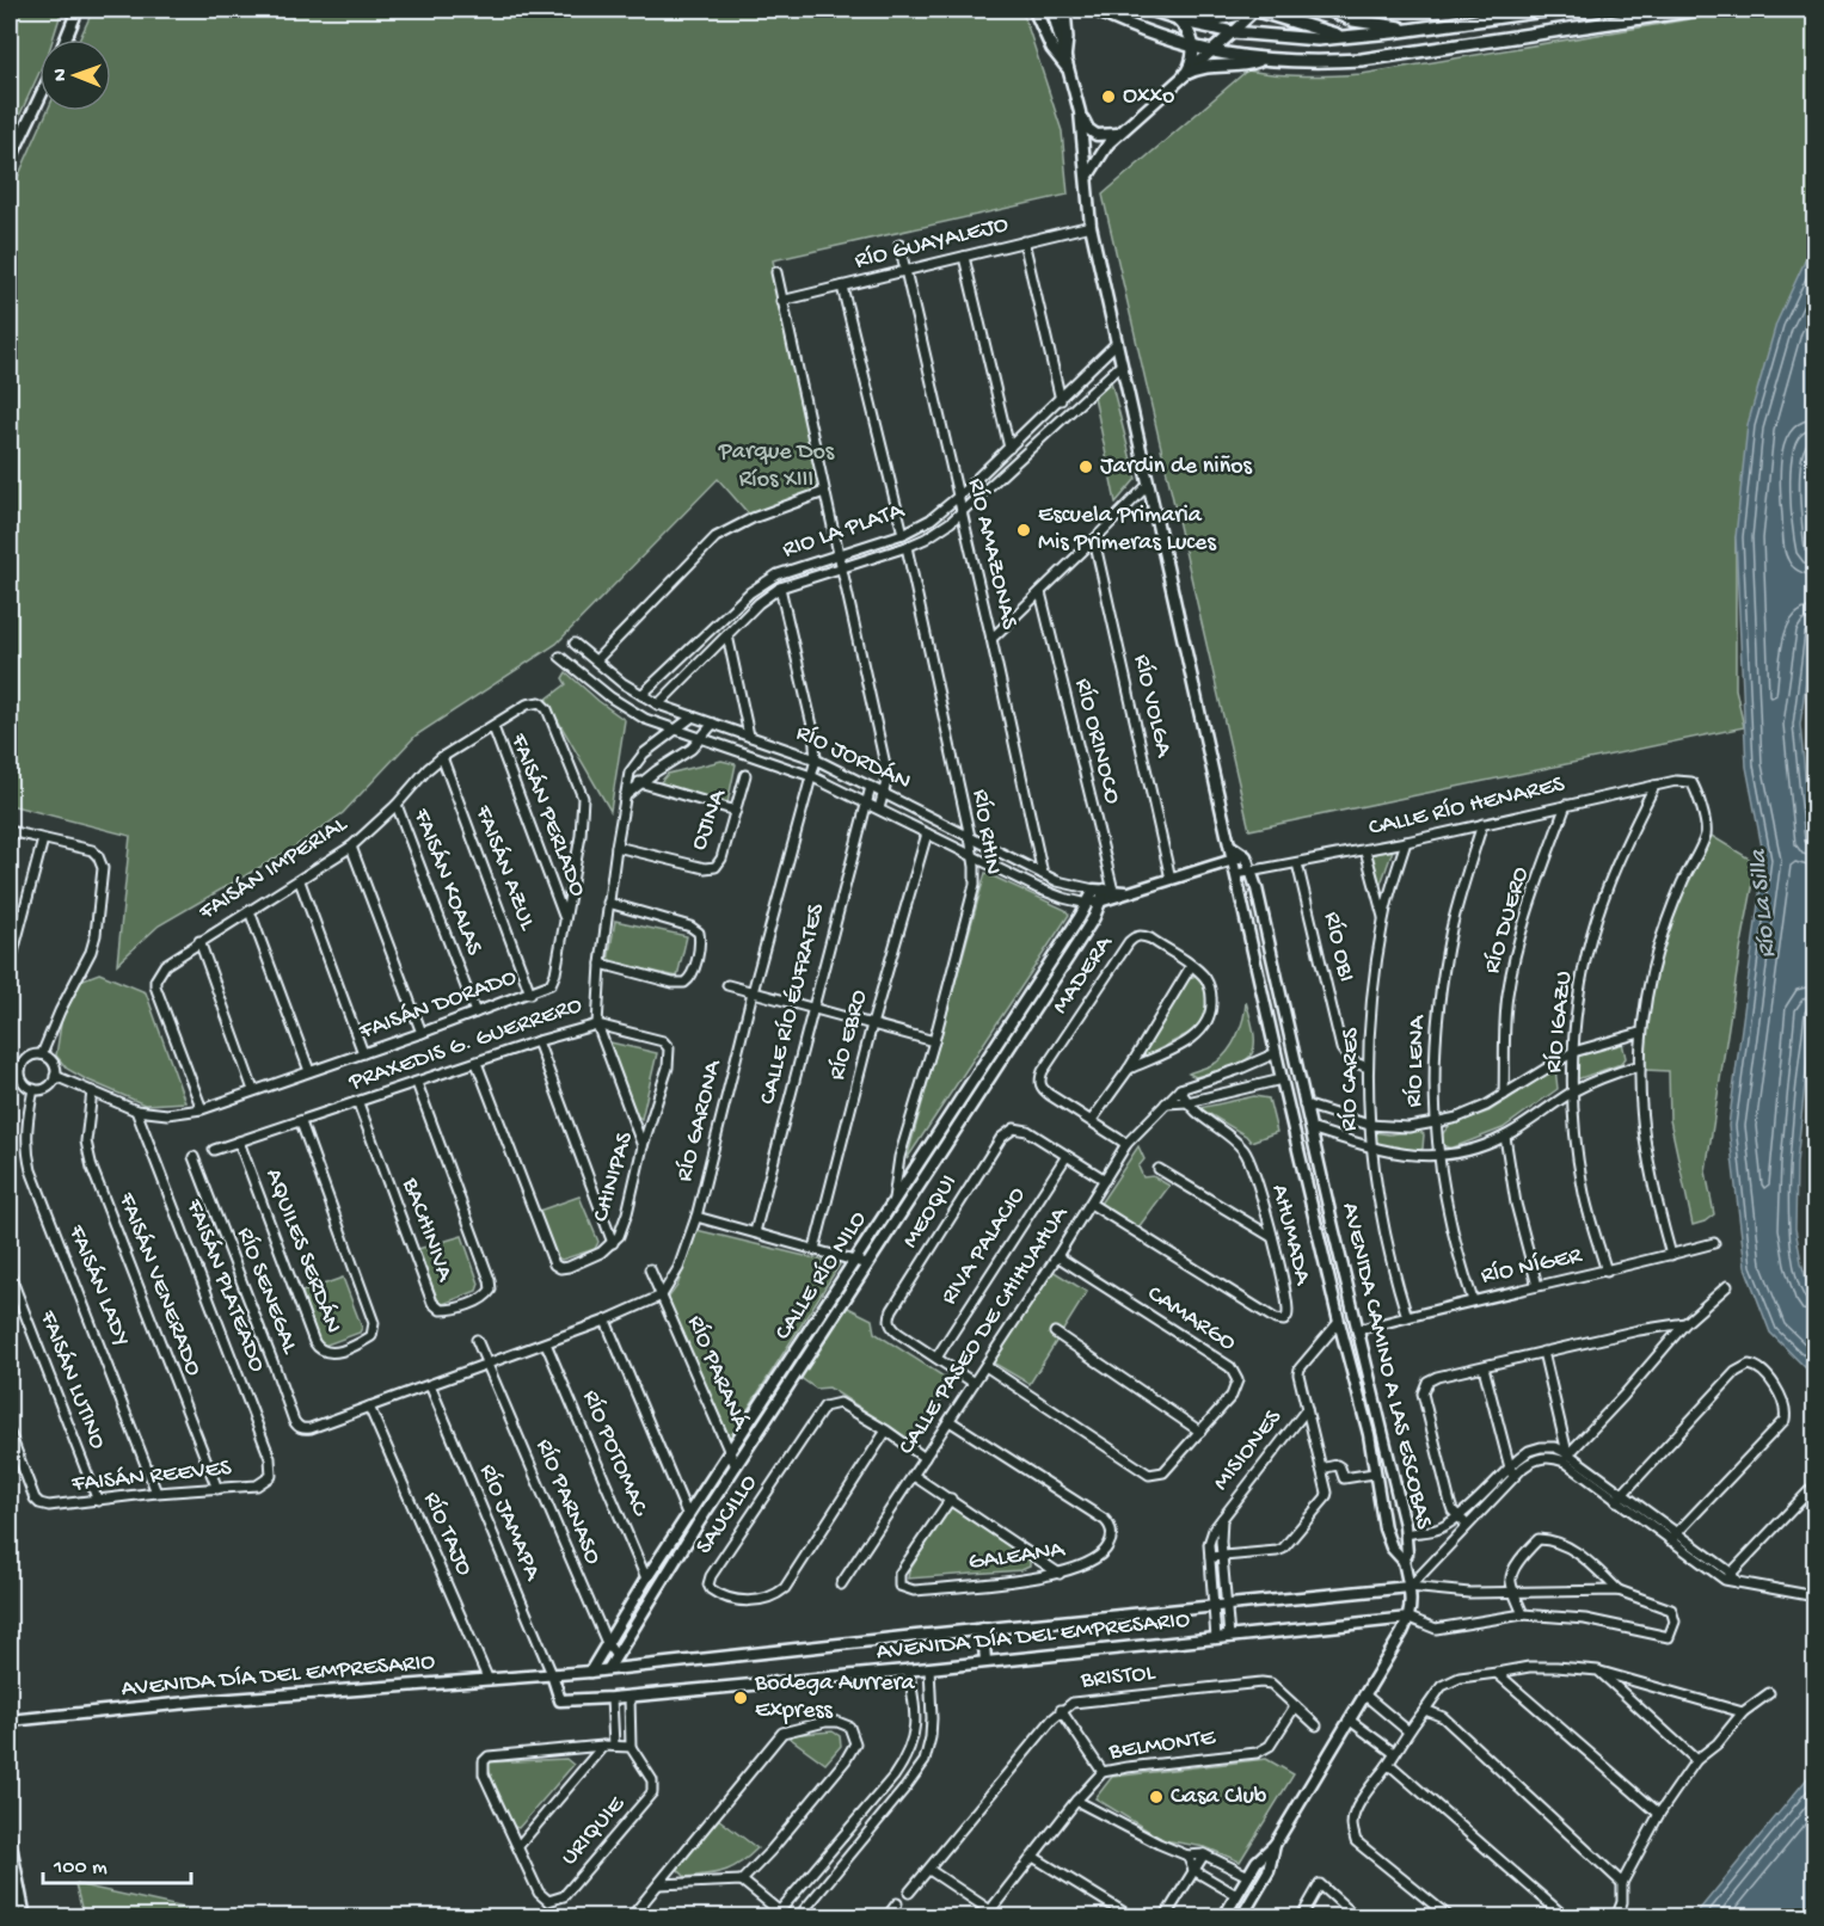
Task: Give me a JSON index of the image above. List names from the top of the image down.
{
  "streets": {
    "street": [
      "RÍO GUAYALEJO",
      "RIO LA PLATA",
      "RÍO AMAZONAS",
      "RÍO VOLGA",
      "RÍO ORINOCO",
      "RÍO JORDÁN",
      "CALLE RÍO HENARES",
      "FAISÁN PERLADO",
      "OJINA",
      "RÍO RHIN",
      "FAISÁN AZUL",
      "FAISÁN IMPERIAL",
      "FAISÁN KOALAS",
      "RÍO DUERO",
      "RÍO OBI",
      "MADERA",
      "CALLE RÍO ÉUFRATES",
      "FAISÁN DORADO",
      "RÍO IGAZU",
      "RÍO EBRO",
      "PRAXEDIS G. GUERRERO",
      "RÍO LENA",
      "RÍO CARES",
      "RÍO GARONA",
      "CHINIPAS",
      "MEOQUI",
      "BACHINIVA",
      "AHUMADA",
      "RIVA PALACIO",
      "AQUILES SERDÁN",
      "RÍO NÍGER",
      "CALLE RÍO NILO",
      "FAISÁN VENERADO",
      "FAISÁN LADY",
      "FAISÁN PLATEADO",
      "RÍO SENEGAL",
      "CAMARGO",
      "CALLE PASEO DE CHIHUAHUA",
      "AVENIDA CAMINO A LAS ESCOBAS",
      "RÍO PARANÁ",
      "FAISÁN LUTINO",
      "MISIONES",
      "RÍO POTOMAC",
      "FAISÁN REEVES",
      "RÍO PARNASO",
      "SAUCILLO",
      "RÍO JAMAPA",
      "RÍO TAJO",
      "GALEANA",
      "AVENIDA DÍA DEL EMPRESARIO",
      "BRISTOL",
      "BELMONTE",
      "URIQUIE"
    ]
  },
  "crossings": [
    ["RÍO GUAYALEJO", "RÍO AMAZONAS"],
    ["RÍO GUAYALEJO", "AVENIDA CAMINO A LAS ESCOBAS"],
    ["RIO LA PLATA", "RÍO AMAZONAS"],
    ["RIO LA PLATA", "RÍO JORDÁN"],
    ["RIO LA PLATA", "RÍO RHIN"],
    ["RIO LA PLATA", "RÍO GARONA"],
    ["RIO LA PLATA", "AVENIDA CAMINO A LAS ESCOBAS"],
    ["RÍO AMAZONAS", "RÍO JORDÁN"],
    ["RÍO ORINOCO", "RÍO JORDÁN"],
    ["RÍO ORINOCO", "CALLE RÍO NILO"],
    ["RÍO JORDÁN", "RÍO RHIN"],
    ["RÍO JORDÁN", "CALLE RÍO ÉUFRATES"],
    ["RÍO JORDÁN", "PRAXEDIS G. GUERRERO"],
    ["RÍO JORDÁN", "RÍO GARONA"],
    ["RÍO JORDÁN", "CALLE RÍO NILO"],
    ["CALLE RÍO HENARES", "RÍO DUERO"],
    ["CALLE RÍO HENARES", "RÍO OBI"],
    ["CALLE RÍO HENARES", "RÍO IGAZU"],
    ["CALLE RÍO HENARES", "RÍO LENA"],
    ["CALLE RÍO HENARES", "RÍO CARES"],
    ["CALLE RÍO HENARES", "AVENIDA CAMINO A LAS ESCOBAS"],
    ["FAISÁN PERLADO", "FAISÁN IMPERIAL"],
    ["FAISÁN PERLADO", "FAISÁN DORADO"],
    ["OJINA", "PRAXEDIS G. GUERRERO"],
    ["RÍO RHIN", "CALLE RÍO NILO"],
    ["FAISÁN AZUL", "FAISÁN IMPERIAL"],
    ["FAISÁN AZUL", "FAISÁN DORADO"],
    ["FAISÁN IMPERIAL", "FAISÁN KOALAS"],
    ["FAISÁN IMPERIAL", "FAISÁN DORADO"],
    ["FAISÁN KOALAS", "FAISÁN DORADO"],
    ["RÍO OBI", "RÍO CARES"],
    ["MADERA", "CALLE PASEO DE CHIHUAHUA"],
    ["FAISÁN DORADO", "FAISÁN VENERADO"],
    ["FAISÁN DORADO", "FAISÁN LADY"],
    ["FAISÁN DORADO", "FAISÁN PLATEADO"],
    ["RÍO IGAZU", "RÍO NÍGER"],
    ["PRAXEDIS G. GUERRERO", "CHINIPAS"],
    ["PRAXEDIS G. GUERRERO", "BACHINIVA"],
    ["PRAXEDIS G. GUERRERO", "AQUILES SERDÁN"],
    ["RÍO LENA", "RÍO NÍGER"],
    ["RÍO CARES", "RÍO NÍGER"],
    ["RÍO GARONA", "RÍO PARANÁ"],
    ["MEOQUI", "RIVA PALACIO"],
    ["MEOQUI", "CALLE PASEO DE CHIHUAHUA"],
    ["AHUMADA", "CALLE PASEO DE CHIHUAHUA"],
    ["RÍO NÍGER", "AVENIDA CAMINO A LAS ESCOBAS"],
    ["CALLE RÍO NILO", "RÍO PARANÁ"],
    ["CALLE RÍO NILO", "RÍO POTOMAC"],
    ["CALLE RÍO NILO", "RÍO PARNASO"],
    ["CALLE RÍO NILO", "AVENIDA DÍA DEL EMPRESARIO"],
    ["FAISÁN VENERADO", "FAISÁN REEVES"],
    ["FAISÁN LADY", "FAISÁN REEVES"],
    ["FAISÁN PLATEADO", "FAISÁN REEVES"],
    ["RÍO SENEGAL", "RÍO TAJO"],
    ["CAMARGO", "CALLE PASEO DE CHIHUAHUA"],
    ["CALLE PASEO DE CHIHUAHUA", "AVENIDA CAMINO A LAS ESCOBAS"],
    ["CALLE PASEO DE CHIHUAHUA", "SAUCILLO"],
    ["CALLE PASEO DE CHIHUAHUA", "GALEANA"],
    ["FAISÁN LUTINO", "FAISÁN REEVES"],
    ["MISIONES", "AVENIDA DÍA DEL EMPRESARIO"],
    ["RÍO JAMAPA", "AVENIDA DÍA DEL EMPRESARIO"],
    ["RÍO TAJO", "AVENIDA DÍA DEL EMPRESARIO"],
    ["BRISTOL", "BELMONTE"]
  ],
  "water": ["Río La Silla"],
  "parks": ["Parque Dos Ríos XIII"],
  "places": [
    "Oxxo",
    "Jardin de niños",
    "Escuela Primaria Mis Primeras Luces",
    "Bodega Aurrera Express",
    "Casa Club"
  ],
  "scale_bar": "100 m",
  "north": "left"
}
